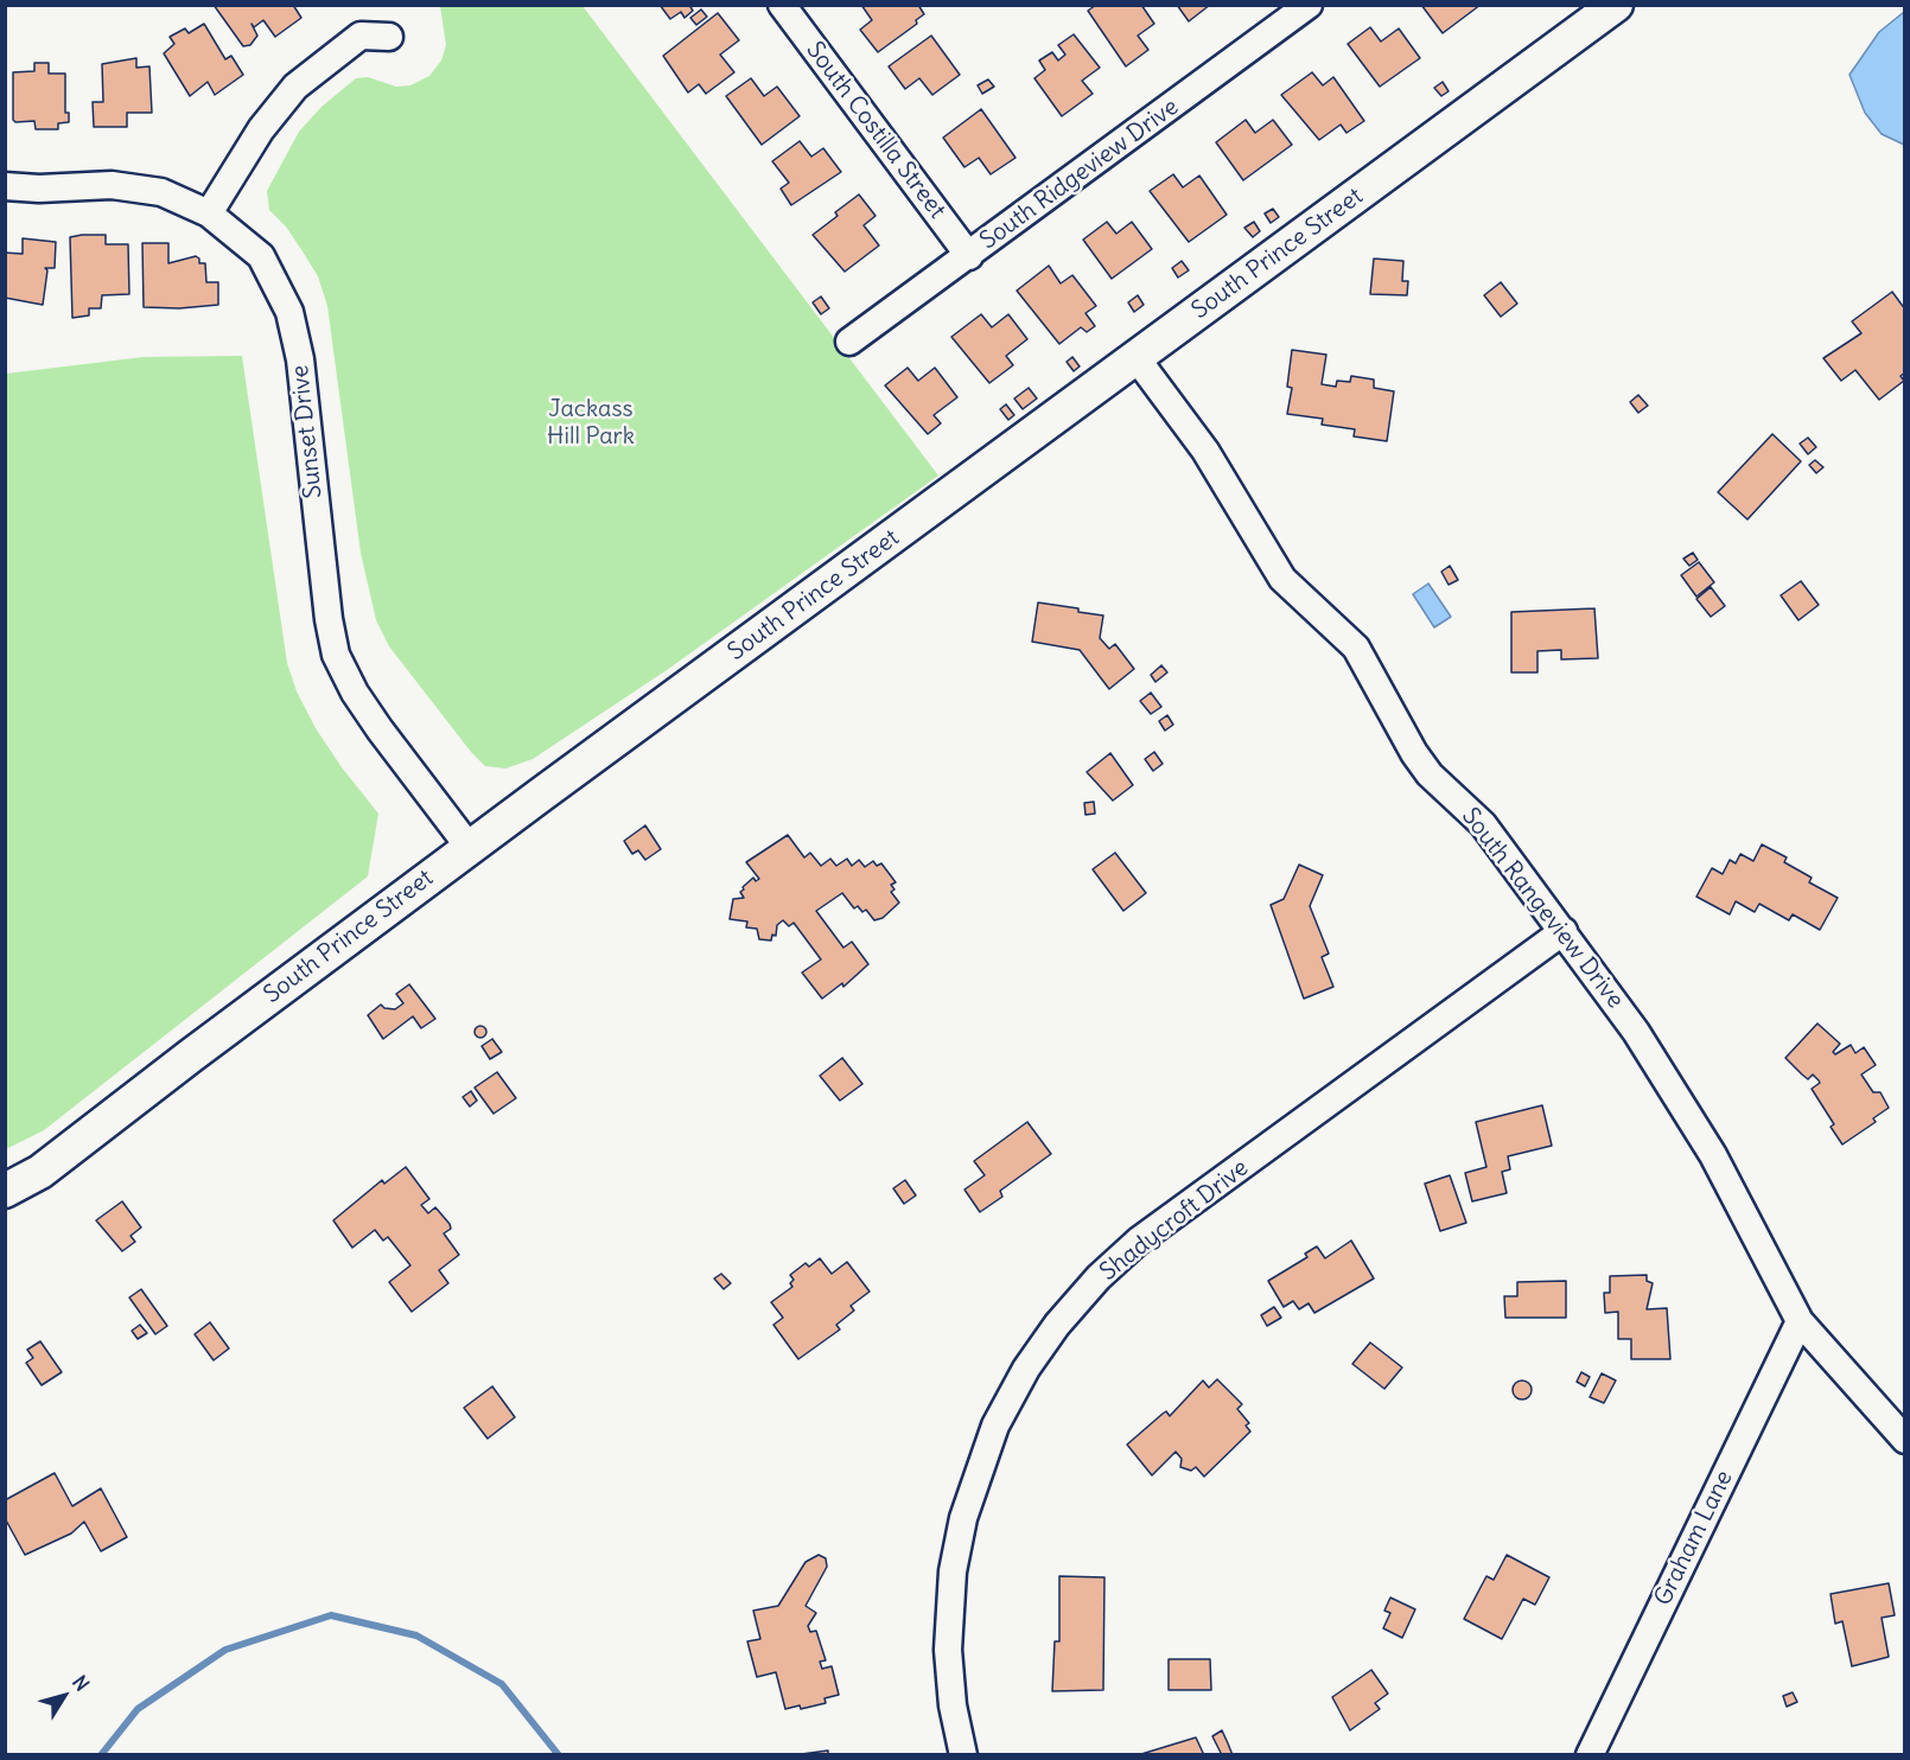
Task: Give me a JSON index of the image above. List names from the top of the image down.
{
  "streets": {
    "street": [
      "South Costilla Street",
      "South Ridgeview Drive",
      "South Prince Street",
      "Sunset Drive",
      "South Rangeview Drive",
      "Shadycroft Drive",
      "Graham Lane"
    ]
  },
  "crossings": [
    ["South Costilla Street", "South Ridgeview Drive"],
    ["South Prince Street", "Sunset Drive"],
    ["South Prince Street", "South Rangeview Drive"],
    ["South Rangeview Drive", "Shadycroft Drive"],
    ["South Rangeview Drive", "Graham Lane"]
  ],
  "parks": ["Jackass Hill Park"],
  "north": "top right"
}
